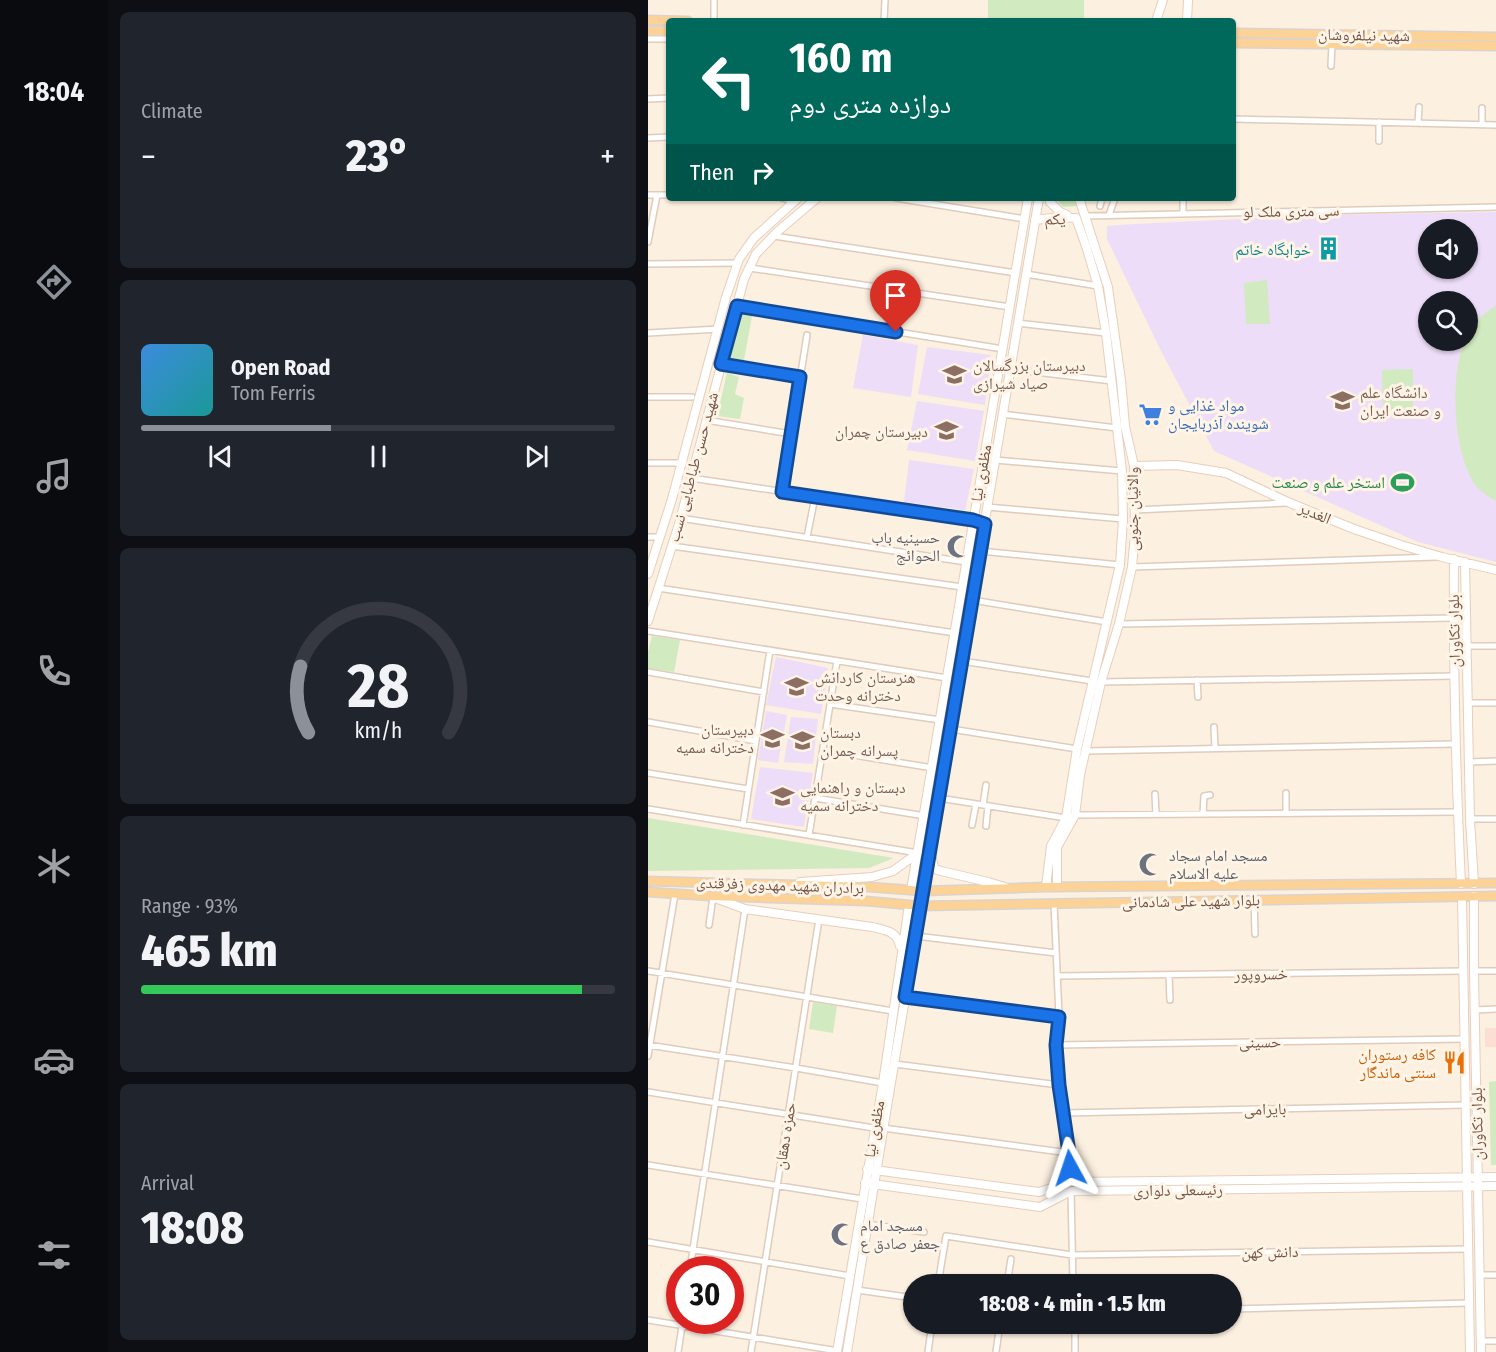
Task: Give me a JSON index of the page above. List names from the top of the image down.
{
  "streets": {
    "main road": [
      "شهید نیلفروشان",
      "یکم",
      "شهید حسن طباطبایی نسب",
      "مظفری نیا",
      "والائیان جنوبی",
      "الغدیر",
      "بلوار تکاوران",
      "برادران شهید مهدوی زفرقندی",
      "بلوار شهید علی شادمانی",
      "رئیسعلی دلواری"
    ],
    "street": [
      "سی متری ملک لو",
      "خسروپور",
      "حسینی",
      "بایرامی",
      "حمزه دهقان",
      "دانش کهن"
    ]
  },
  "crossings": [
    ["سی متری ملک لو", "والائیان جنوبی"],
    ["یکم", "مظفری نیا"],
    ["یکم", "والائیان جنوبی"],
    ["مظفری نیا", "برادران شهید مهدوی زفرقندی"],
    ["مظفری نیا", "بلوار شهید علی شادمانی"],
    ["مظفری نیا", "رئیسعلی دلواری"],
    ["والائیان جنوبی", "الغدیر"],
    ["والائیان جنوبی", "بلوار شهید علی شادمانی"],
    ["الغدیر", "بلوار تکاوران"],
    ["بلوار تکاوران", "بلوار شهید علی شادمانی"],
    ["بلوار تکاوران", "خسروپور"],
    ["بلوار تکاوران", "حسینی"],
    ["بلوار تکاوران", "بایرامی"],
    ["بلوار تکاوران", "رئیسعلی دلواری"],
    ["بلوار تکاوران", "دانش کهن"],
    ["برادران شهید مهدوی زفرقندی", "بلوار شهید علی شادمانی"]
  ],
  "places": {
    "building": ["خوابگاه خاتم"],
    "school or university": [
      "دبیرستان بزرگسالان صیاد شیرازی",
      "دانشگاه علم و صنعت ایران",
      "دبیرستان چمران",
      "هنرستان کاردانش دخترانه وحدت",
      "دبیرستان دخترانه سمیه",
      "دبستان پسرانه چمران",
      "دبستان و راهنمایی دخترانه سمیه"
    ],
    "supermarket": ["مواد غذایی و شوینده آذربایجان"],
    "sports": ["استخر علم و صنعت"],
    "mosque": ["حسینیه باب الحوائج", "مسجد امام سجاد علیه الاسلام", "مسجد امام جعفر صادق ع"],
    "restaurant": ["کافه رستوران سنتی ماندگار"]
  },
  "page": {
    "tabs": "18:04",
    "tile": [
      "Climate",
      ["Range · 93%", "465 km"],
      ["Arrival", "18:08"]
    ],
    "turn": ["160 m", "دوازده متری دوم"],
    "heat": ["−", "23°", "+"],
    "then": "Then",
    "song": ["Open Road", "Tom Ferris"],
    "limit": "30",
    "trip": "18:08 · 4 min · 1.5 km",
    "gauge": ["28", "km/h"]
  }
}
